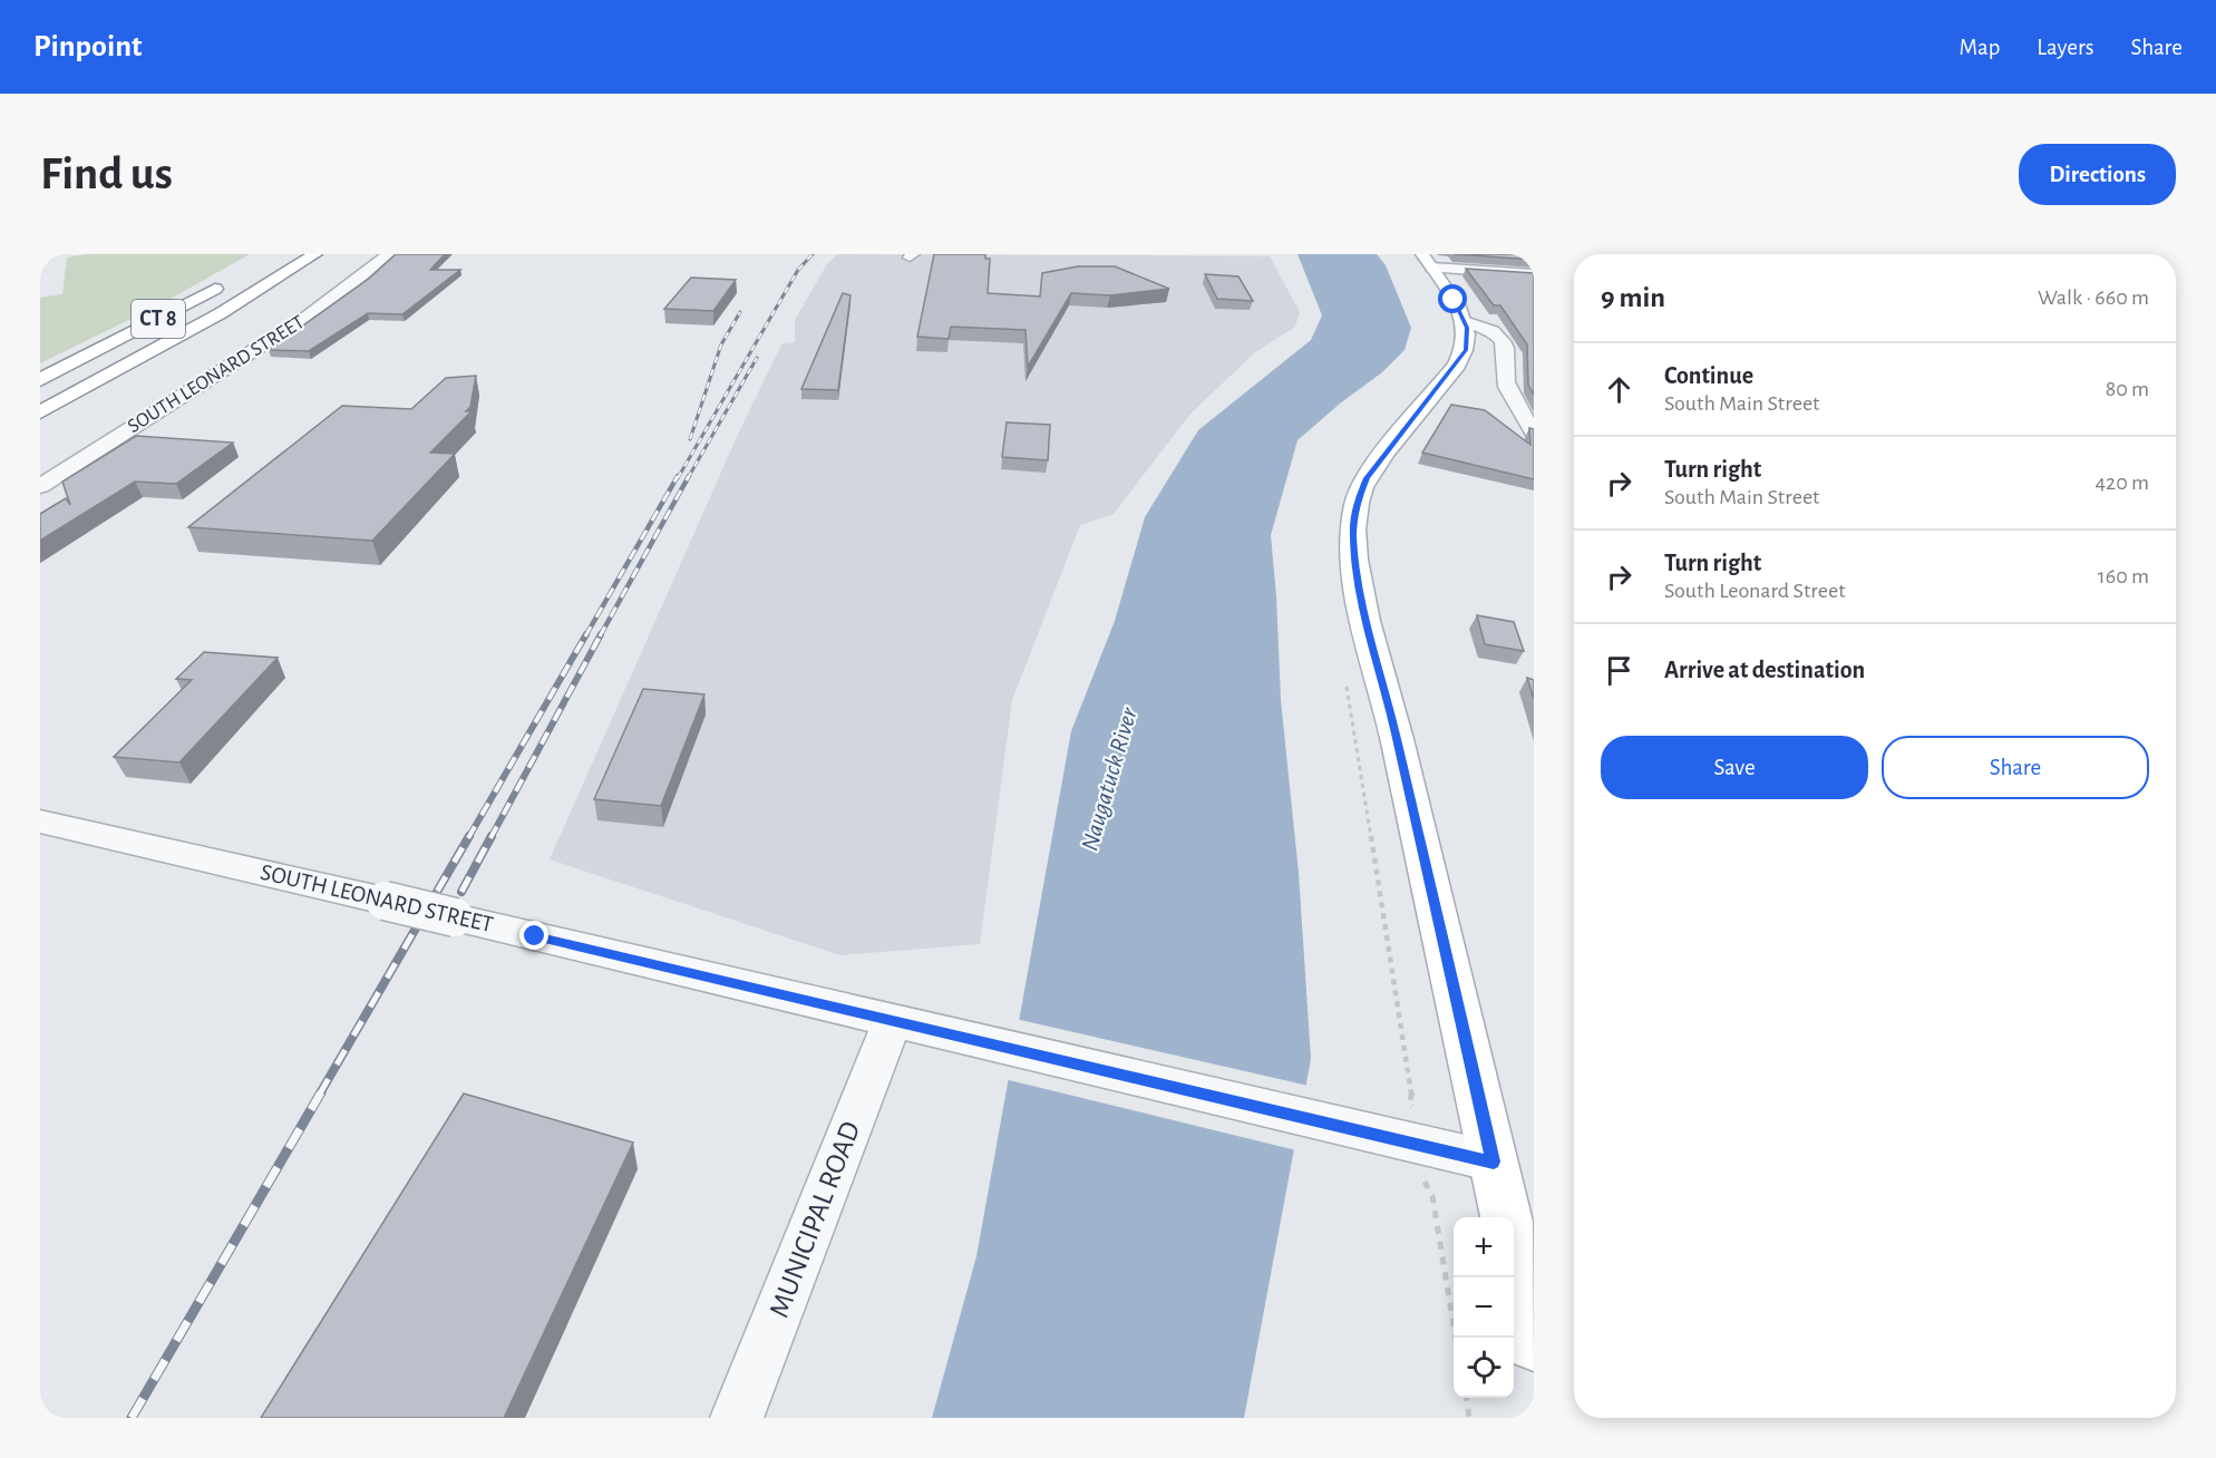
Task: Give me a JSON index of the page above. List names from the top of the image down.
{
  "streets": {
    "main road": ["CT 8"],
    "street": ["SOUTH LEONARD STREET", "MUNICIPAL ROAD"]
  },
  "crossings": [
    ["SOUTH LEONARD STREET", "MUNICIPAL ROAD"]
  ],
  "water": ["Naugatuck River"],
  "page": {
    "header": "Pinpoint",
    "nav": ["Map", "Layers", "Share"],
    "buttons": [
      "Directions",
      ["Save", "Share"]
    ],
    "title": "Find us",
    "heading": ["9 min", "Walk · 660 m"],
    "list": [
      ["Continue", "South Main Street", "80 m"],
      ["Turn right", "South Main Street", "420 m"],
      ["Turn right", "South Leonard Street", "160 m"],
      "Arrive at destination"
    ],
    "map_buttons": ["+", "−"]
  }
}
